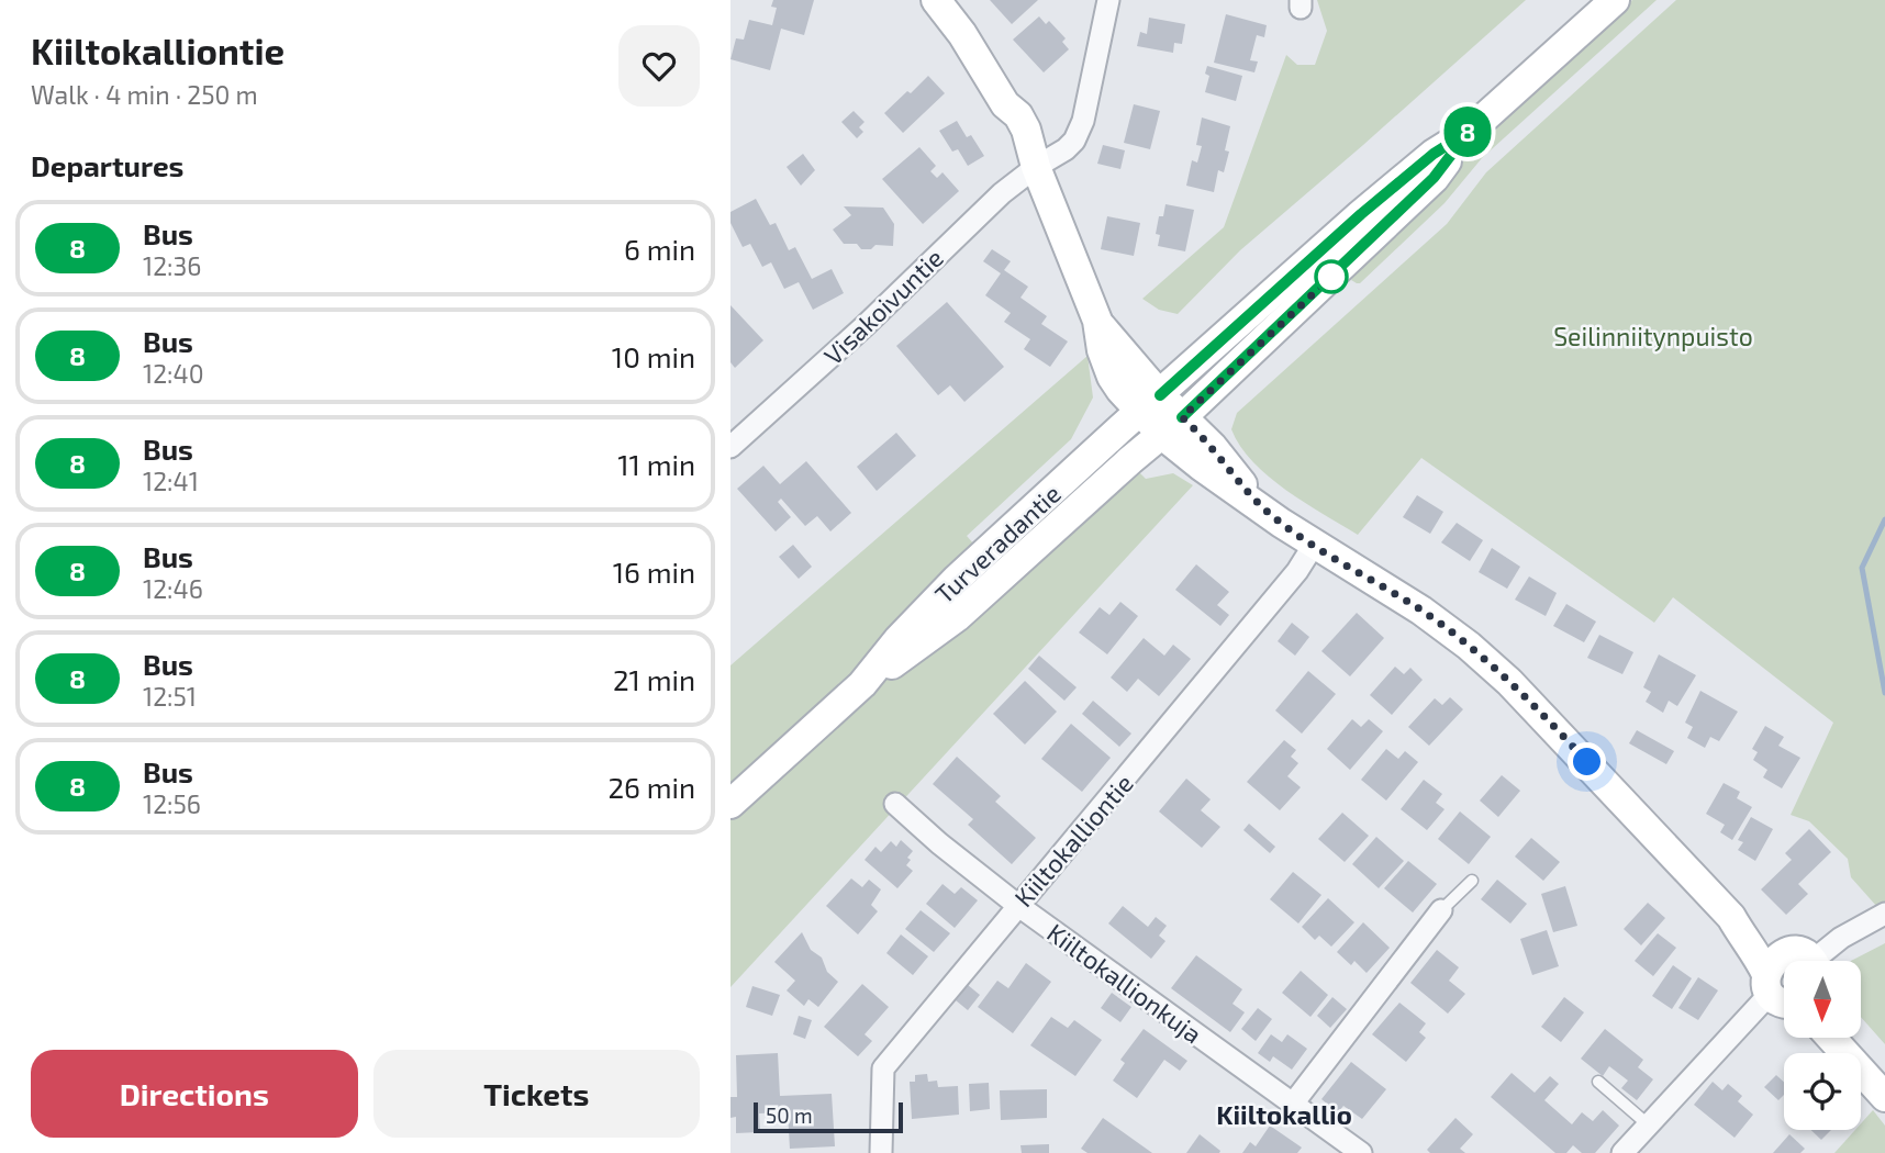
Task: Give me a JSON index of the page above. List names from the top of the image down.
{
  "streets": {
    "main road": ["Turveradantie"],
    "street": ["Visakoivuntie", "Kiiltokalliontie", "Kiiltokallionkuja"]
  },
  "crossings": [
    ["Kiiltokalliontie", "Kiiltokallionkuja"]
  ],
  "districts": ["Kiiltokallio"],
  "parks": ["Seilinniitynpuisto"],
  "lines": ["bus line 8"],
  "scale_bar": "50 m",
  "north": "bottom",
  "page": {
    "heading": [
      ["Kiiltokalliontie", "Walk · 4 min · 250 m"],
      "Departures"
    ],
    "on_map": "8",
    "list": [
      {
        "mark": "8",
        "name": "Bus",
        "note": "12:36",
        "value": "6 min"
      },
      {
        "mark": "8",
        "name": "Bus",
        "note": "12:40",
        "value": "10 min"
      },
      {
        "mark": "8",
        "name": "Bus",
        "note": "12:41",
        "value": "11 min"
      },
      {
        "mark": "8",
        "name": "Bus",
        "note": "12:46",
        "value": "16 min"
      },
      {
        "mark": "8",
        "name": "Bus",
        "note": "12:51",
        "value": "21 min"
      },
      {
        "mark": "8",
        "name": "Bus",
        "note": "12:56",
        "value": "26 min"
      }
    ],
    "buttons": ["Directions", "Tickets"],
    "scale": "50 m"
  }
}
